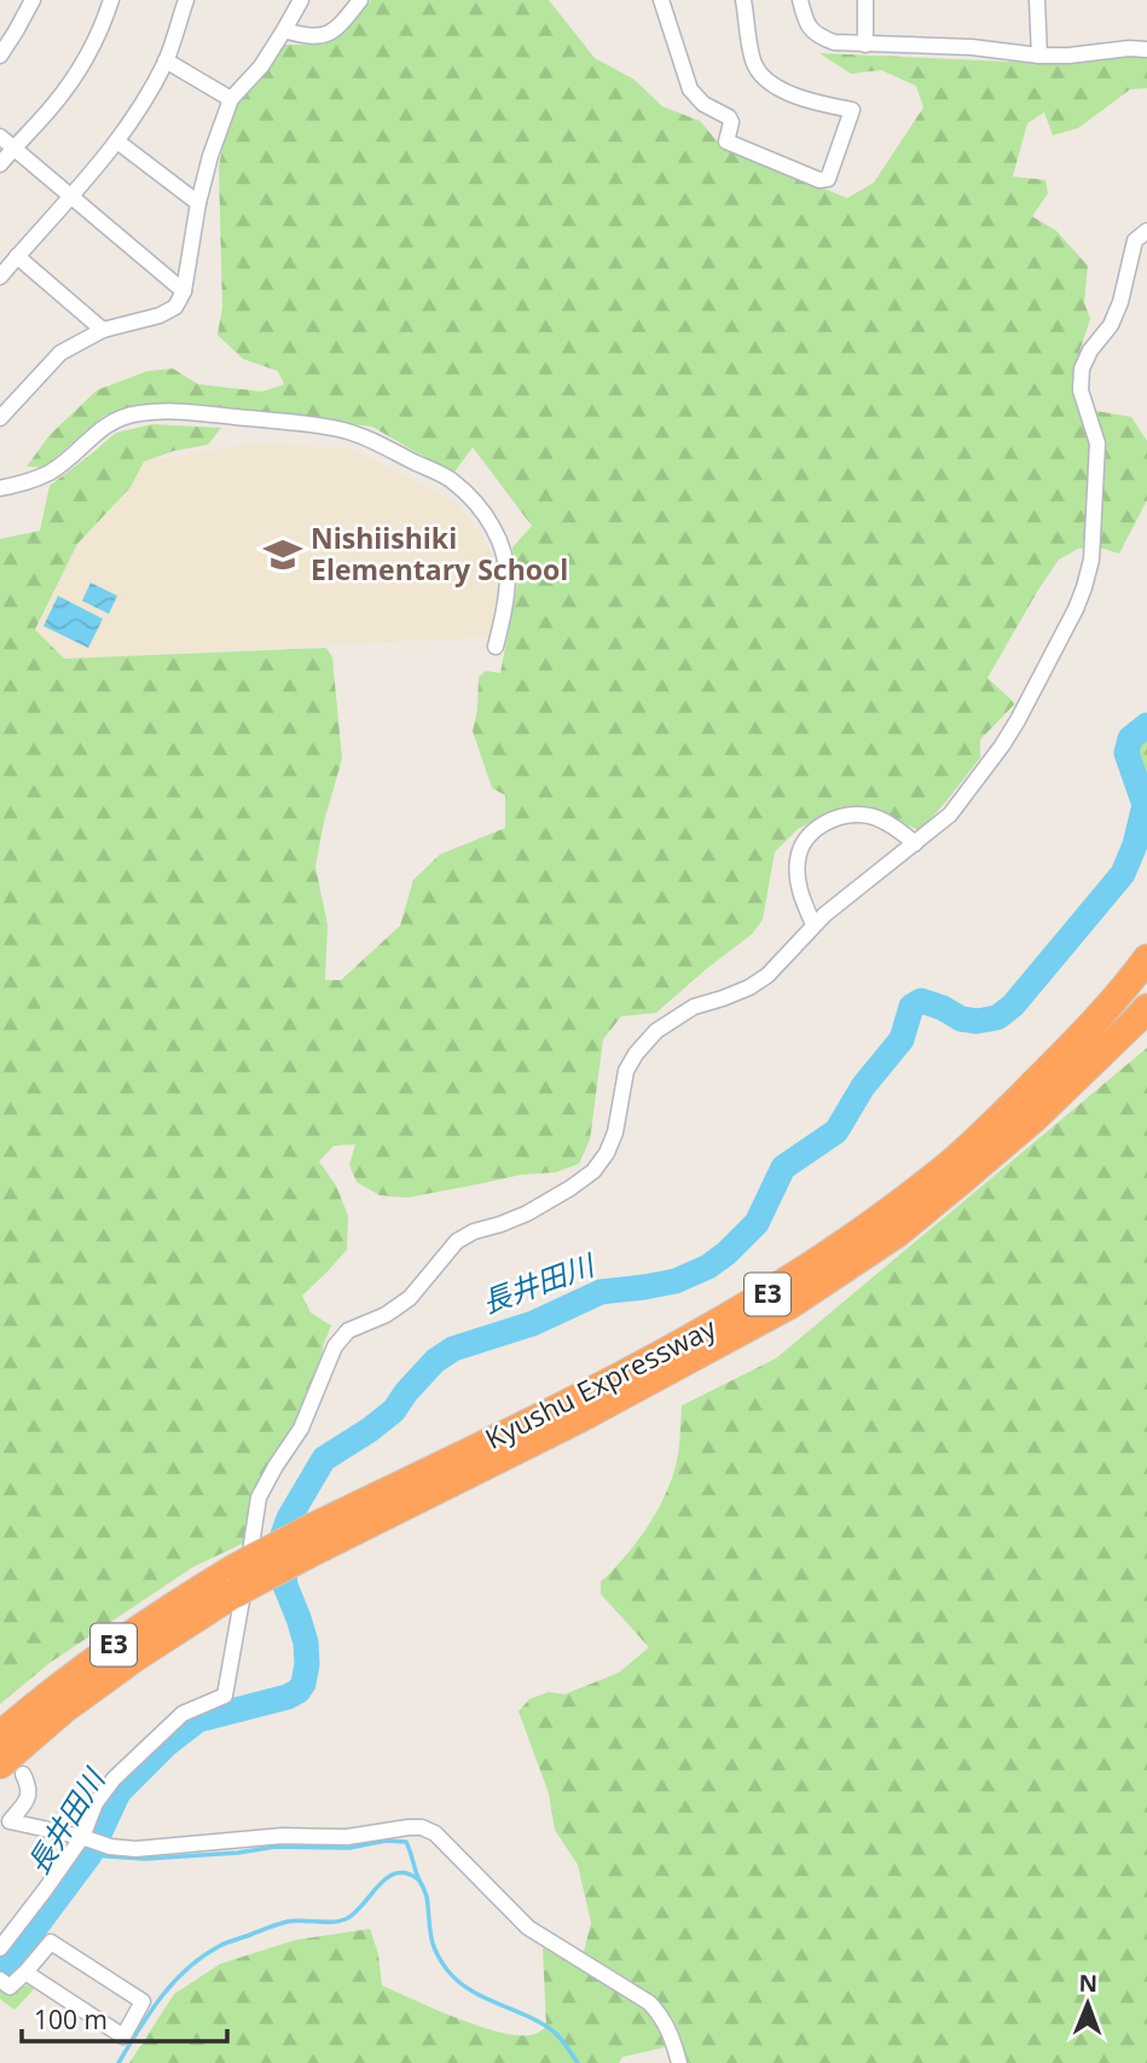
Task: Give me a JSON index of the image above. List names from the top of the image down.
{
  "streets": {
    "highway": ["E3", "Kyushu Expressway"]
  },
  "water": ["長井田川"],
  "places": {
    "school or university": ["Nishiishiki Elementary School"]
  },
  "scale_bar": "100 m",
  "north": "top"
}
